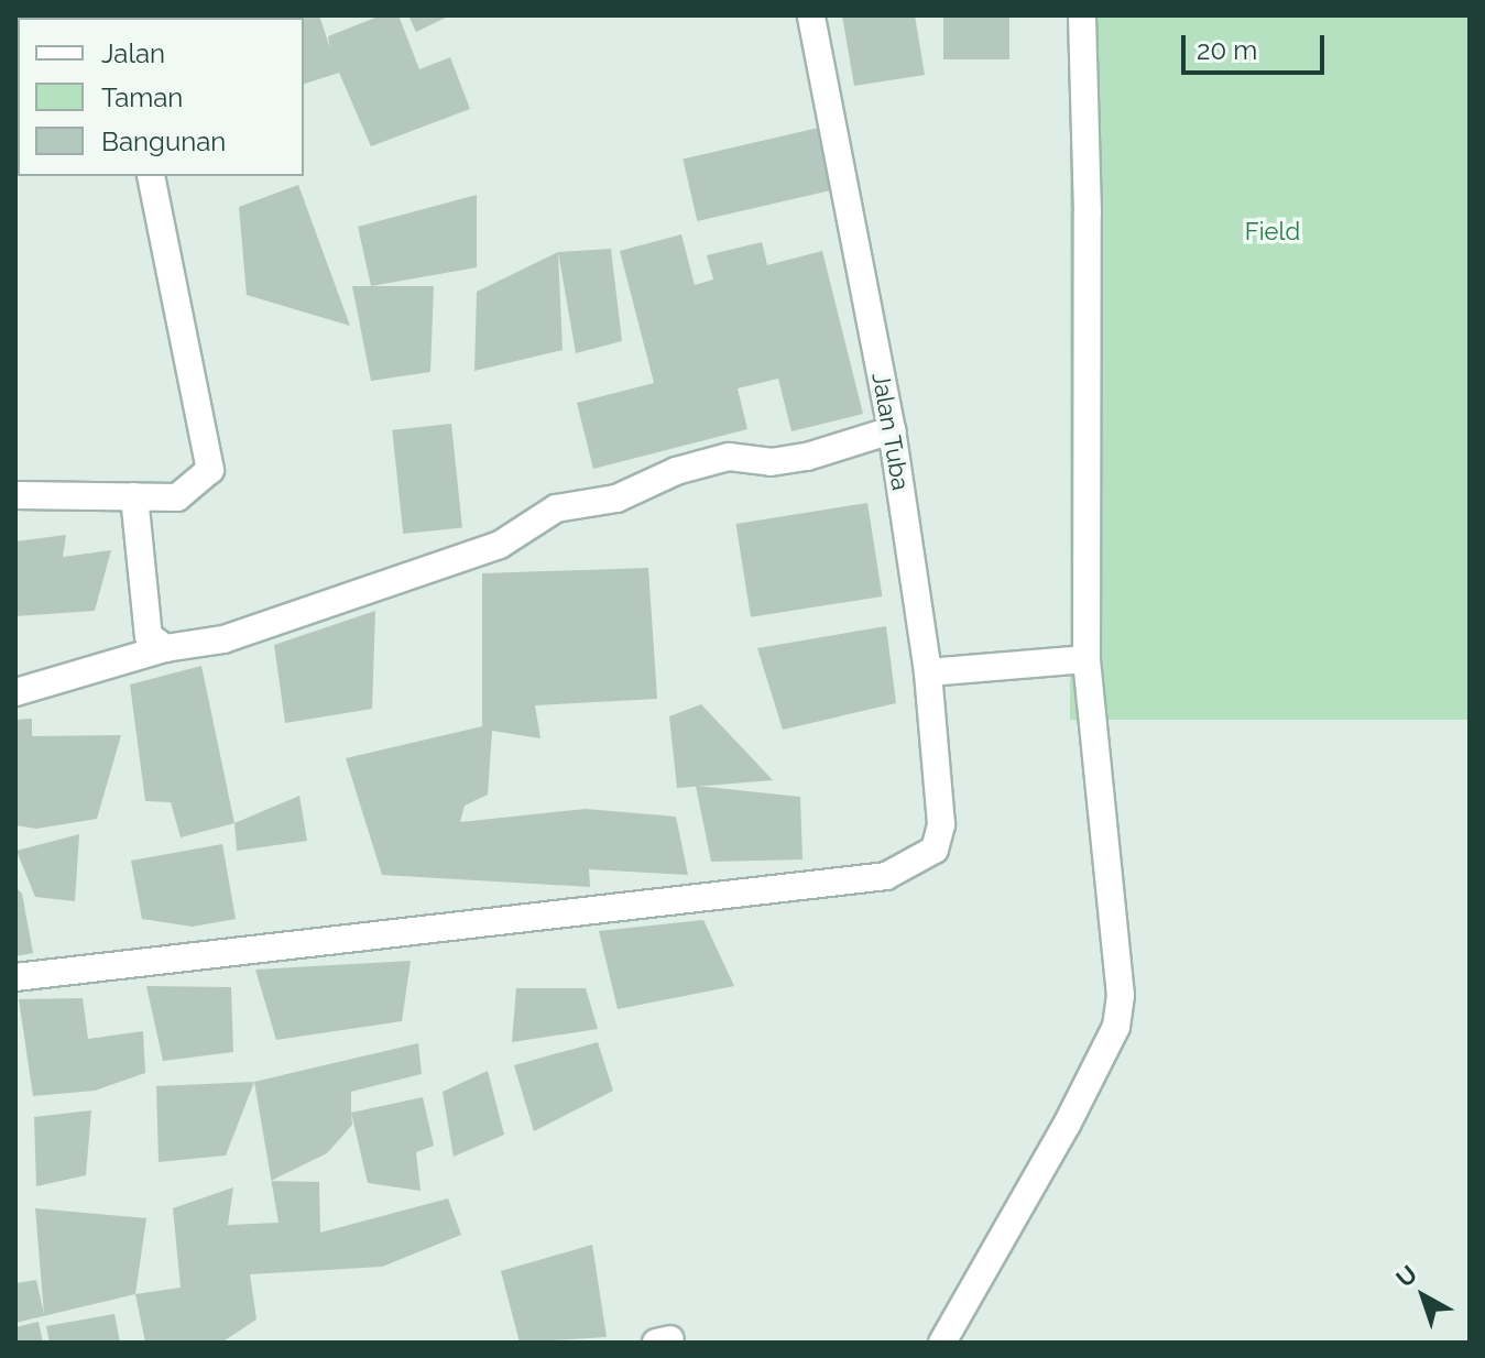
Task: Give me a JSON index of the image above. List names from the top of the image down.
{
  "streets": {
    "street": ["Jalan Tuba"]
  },
  "parks": ["Field"],
  "legend": ["Jalan", "Taman", "Bangunan"],
  "scale_bar": "20 m",
  "north": "top left"
}
